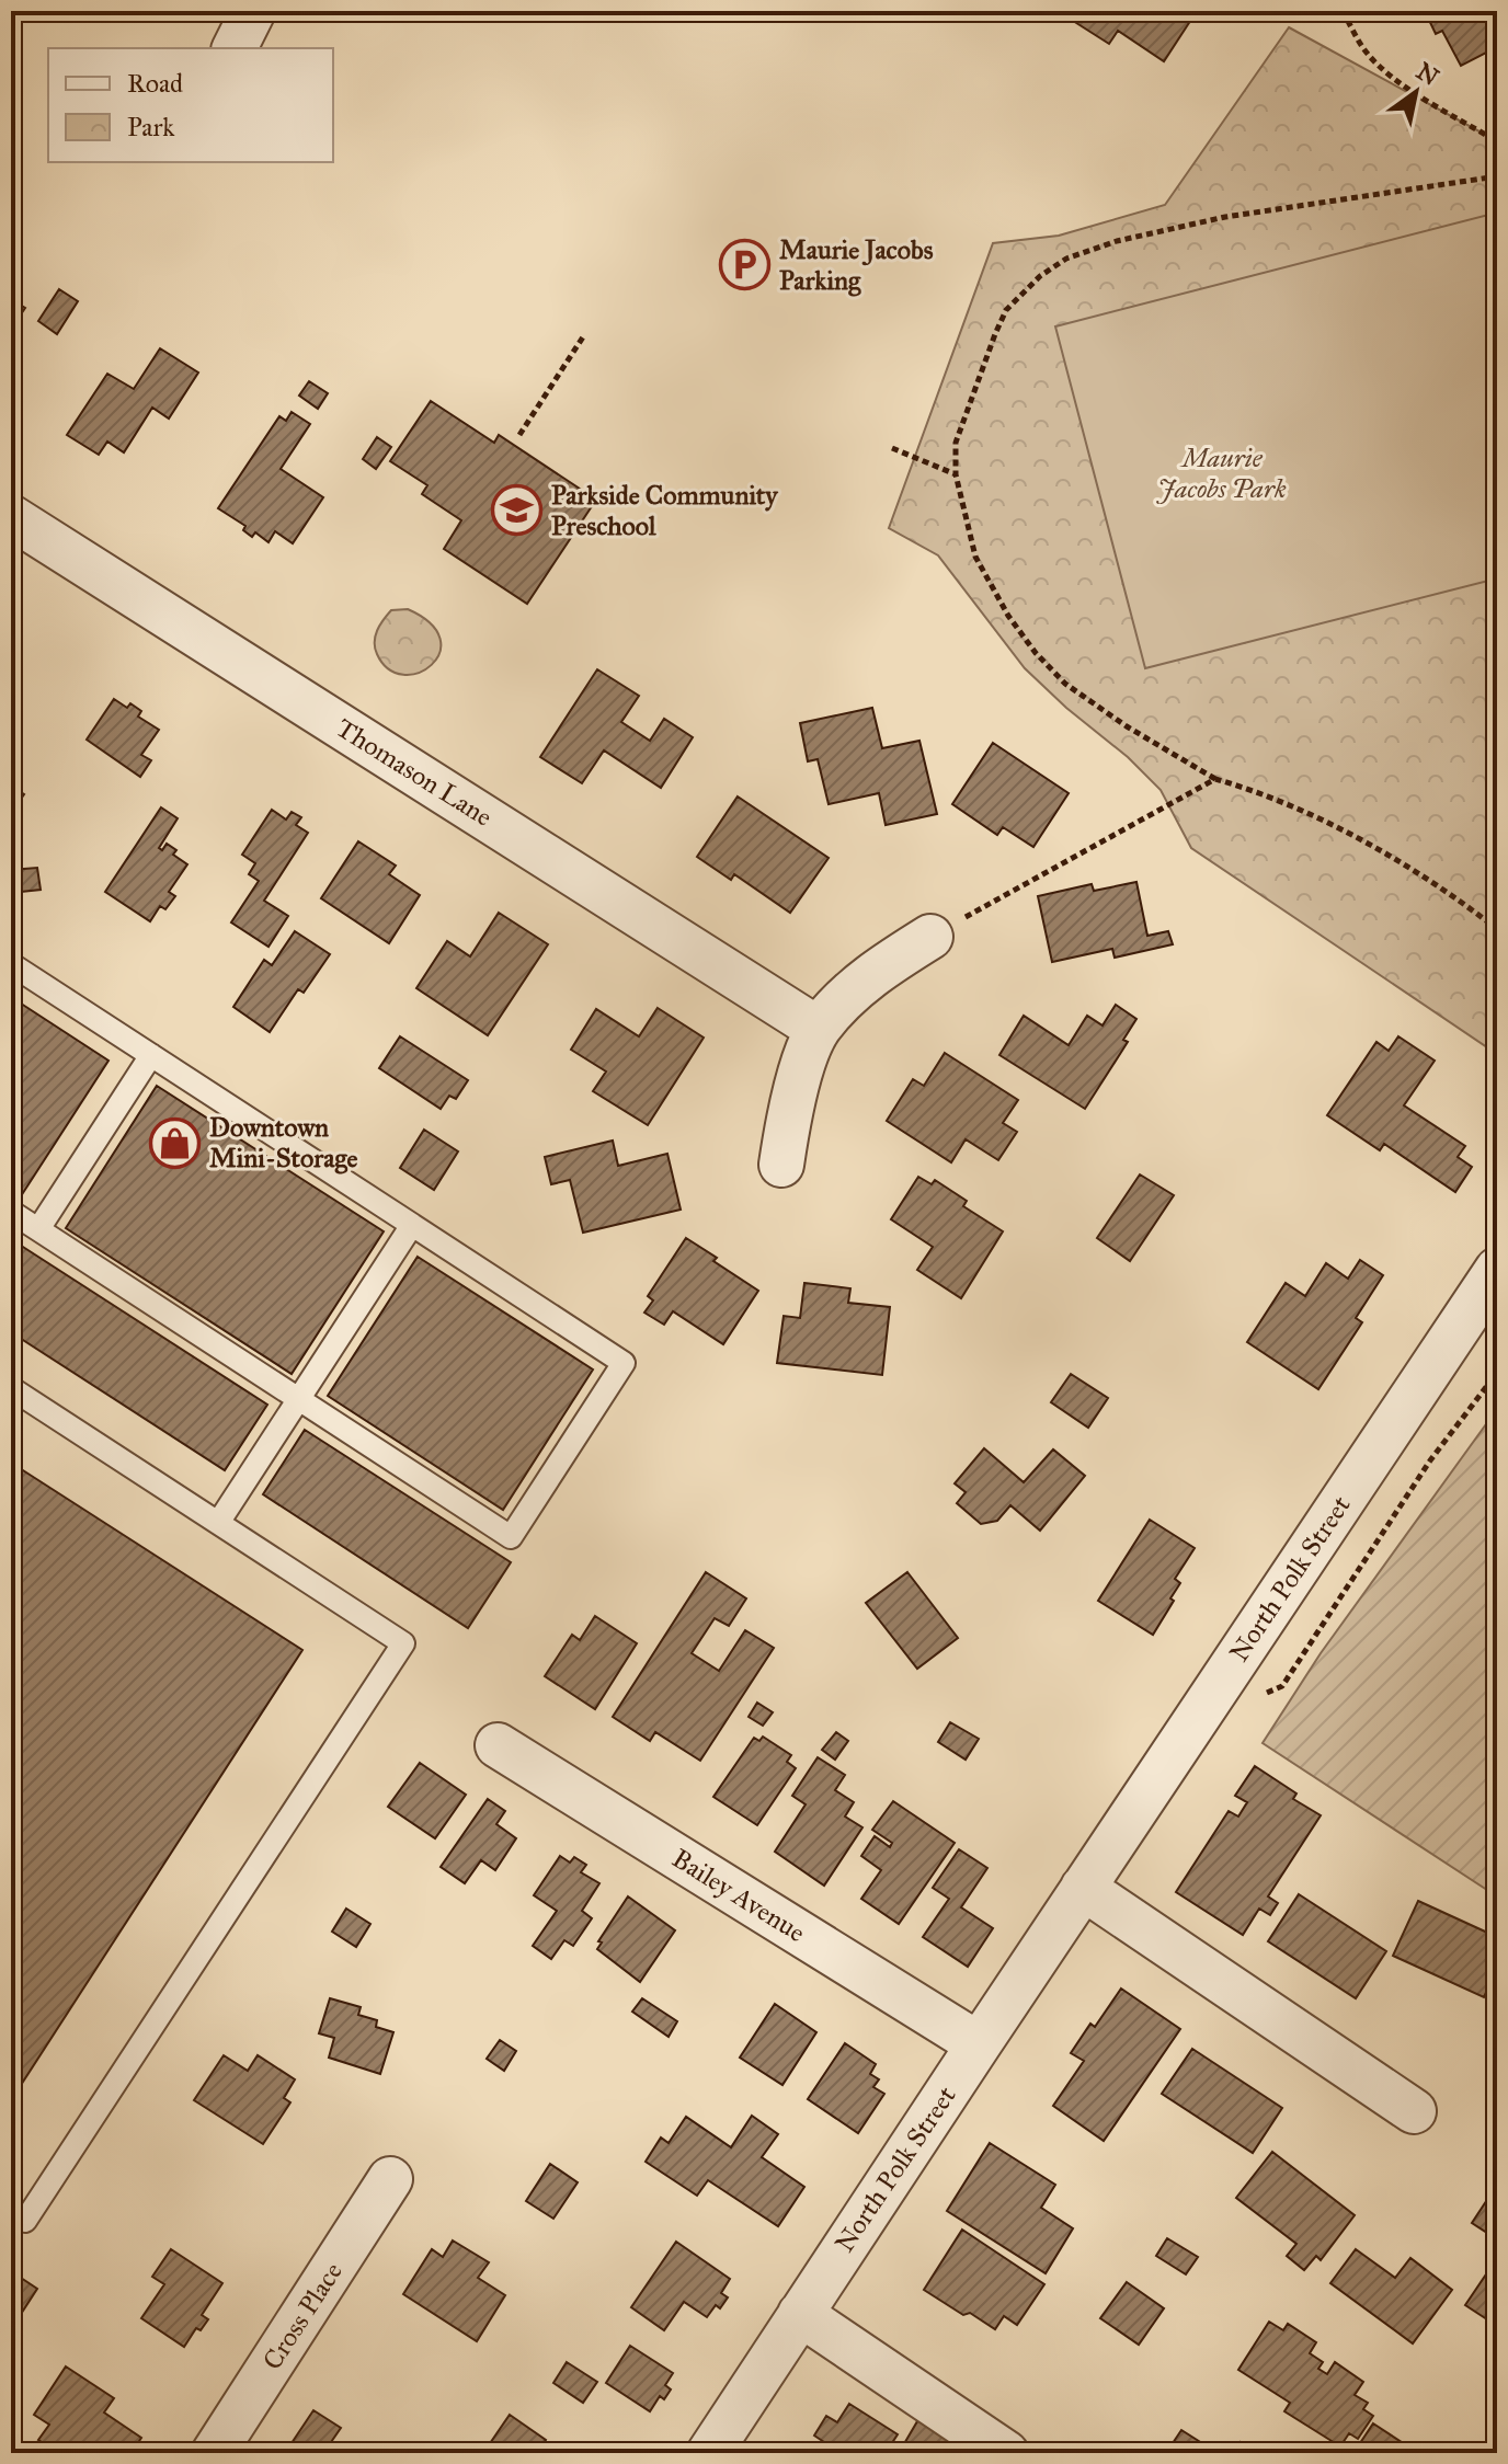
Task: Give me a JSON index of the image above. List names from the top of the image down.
{
  "streets": {
    "street": [
      "Thomason Lane",
      "North Polk Street",
      "Bailey Avenue",
      "Cross Place"
    ]
  },
  "crossings": [
    ["North Polk Street", "Bailey Avenue"]
  ],
  "parks": ["Maurie Jacobs Park"],
  "places": {
    "parking": ["Maurie Jacobs Parking"],
    "school or university": ["Parkside Community Preschool"],
    "shop": ["Downtown Mini-Storage"]
  },
  "legend": ["Road", "Park"],
  "north": "top right"
}
